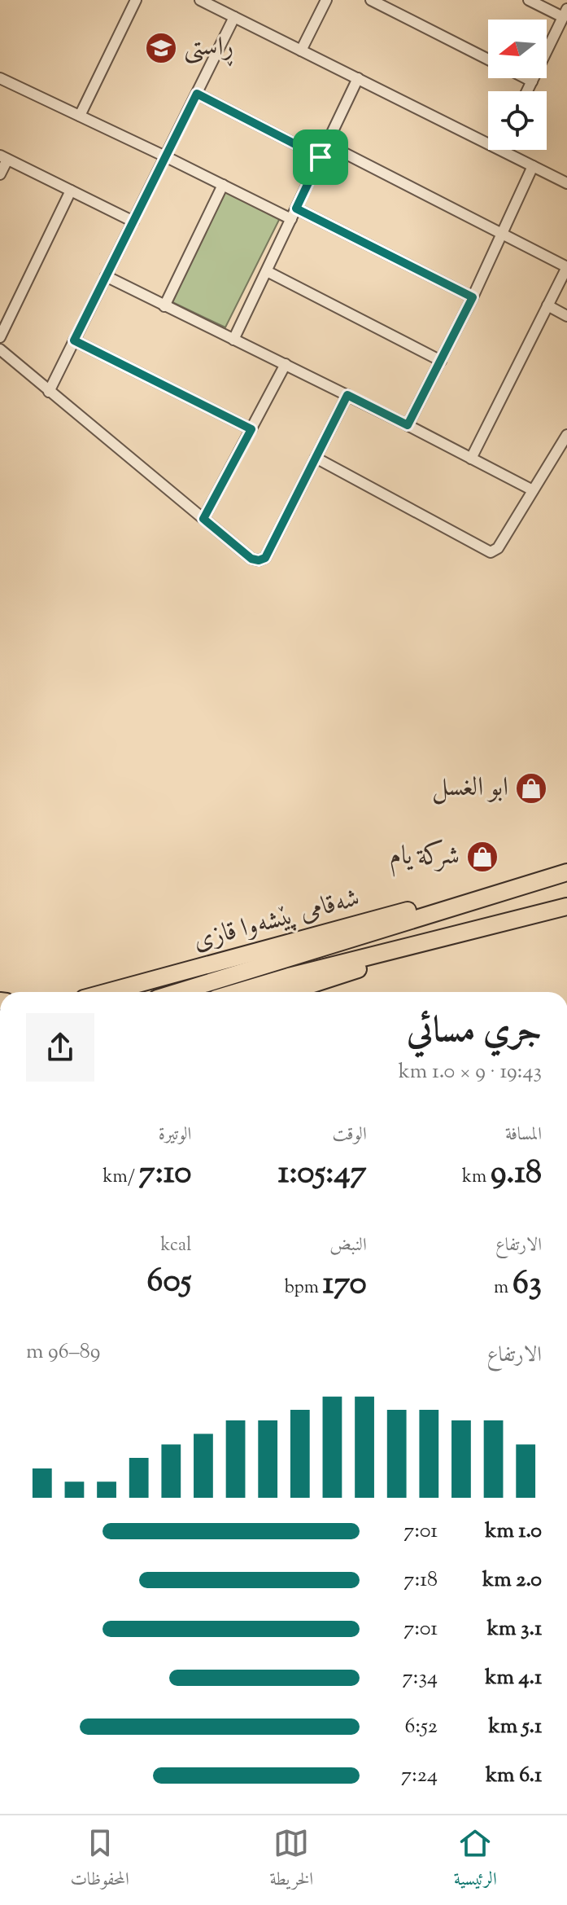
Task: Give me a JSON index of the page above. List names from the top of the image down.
{
  "streets": {
    "highway": ["شەقامی پێشەوا قازی"]
  },
  "places": {
    "school or university": ["ڕاستی"],
    "shop": ["ابو الغسل", "شرکة یام"]
  },
  "north": "left",
  "page": {
    "heading": ["جري مسائي", "19:43 · 9 × 1.0 km"],
    "stats": [
      ["المسافة", "9.18 km"],
      ["الوقت", "1:05:47"],
      ["الوتيرة", "7:10 /km"],
      ["الارتفاع", "63 m"],
      ["النبض", "170 bpm"],
      ["kcal", "605"]
    ],
    "chart": ["الارتفاع", "89–96 m"],
    "list": [
      {
        "name": "1.0 km",
        "note": "7:01"
      },
      {
        "name": "2.0 km",
        "note": "7:18"
      },
      {
        "name": "3.1 km",
        "note": "7:01"
      },
      {
        "name": "4.1 km",
        "note": "7:34"
      },
      {
        "name": "5.1 km",
        "note": "6:52"
      },
      {
        "name": "6.1 km",
        "note": "7:24"
      }
    ],
    "tabs": ["الرئيسية", "الخريطة", "المحفوظات"]
  }
}
